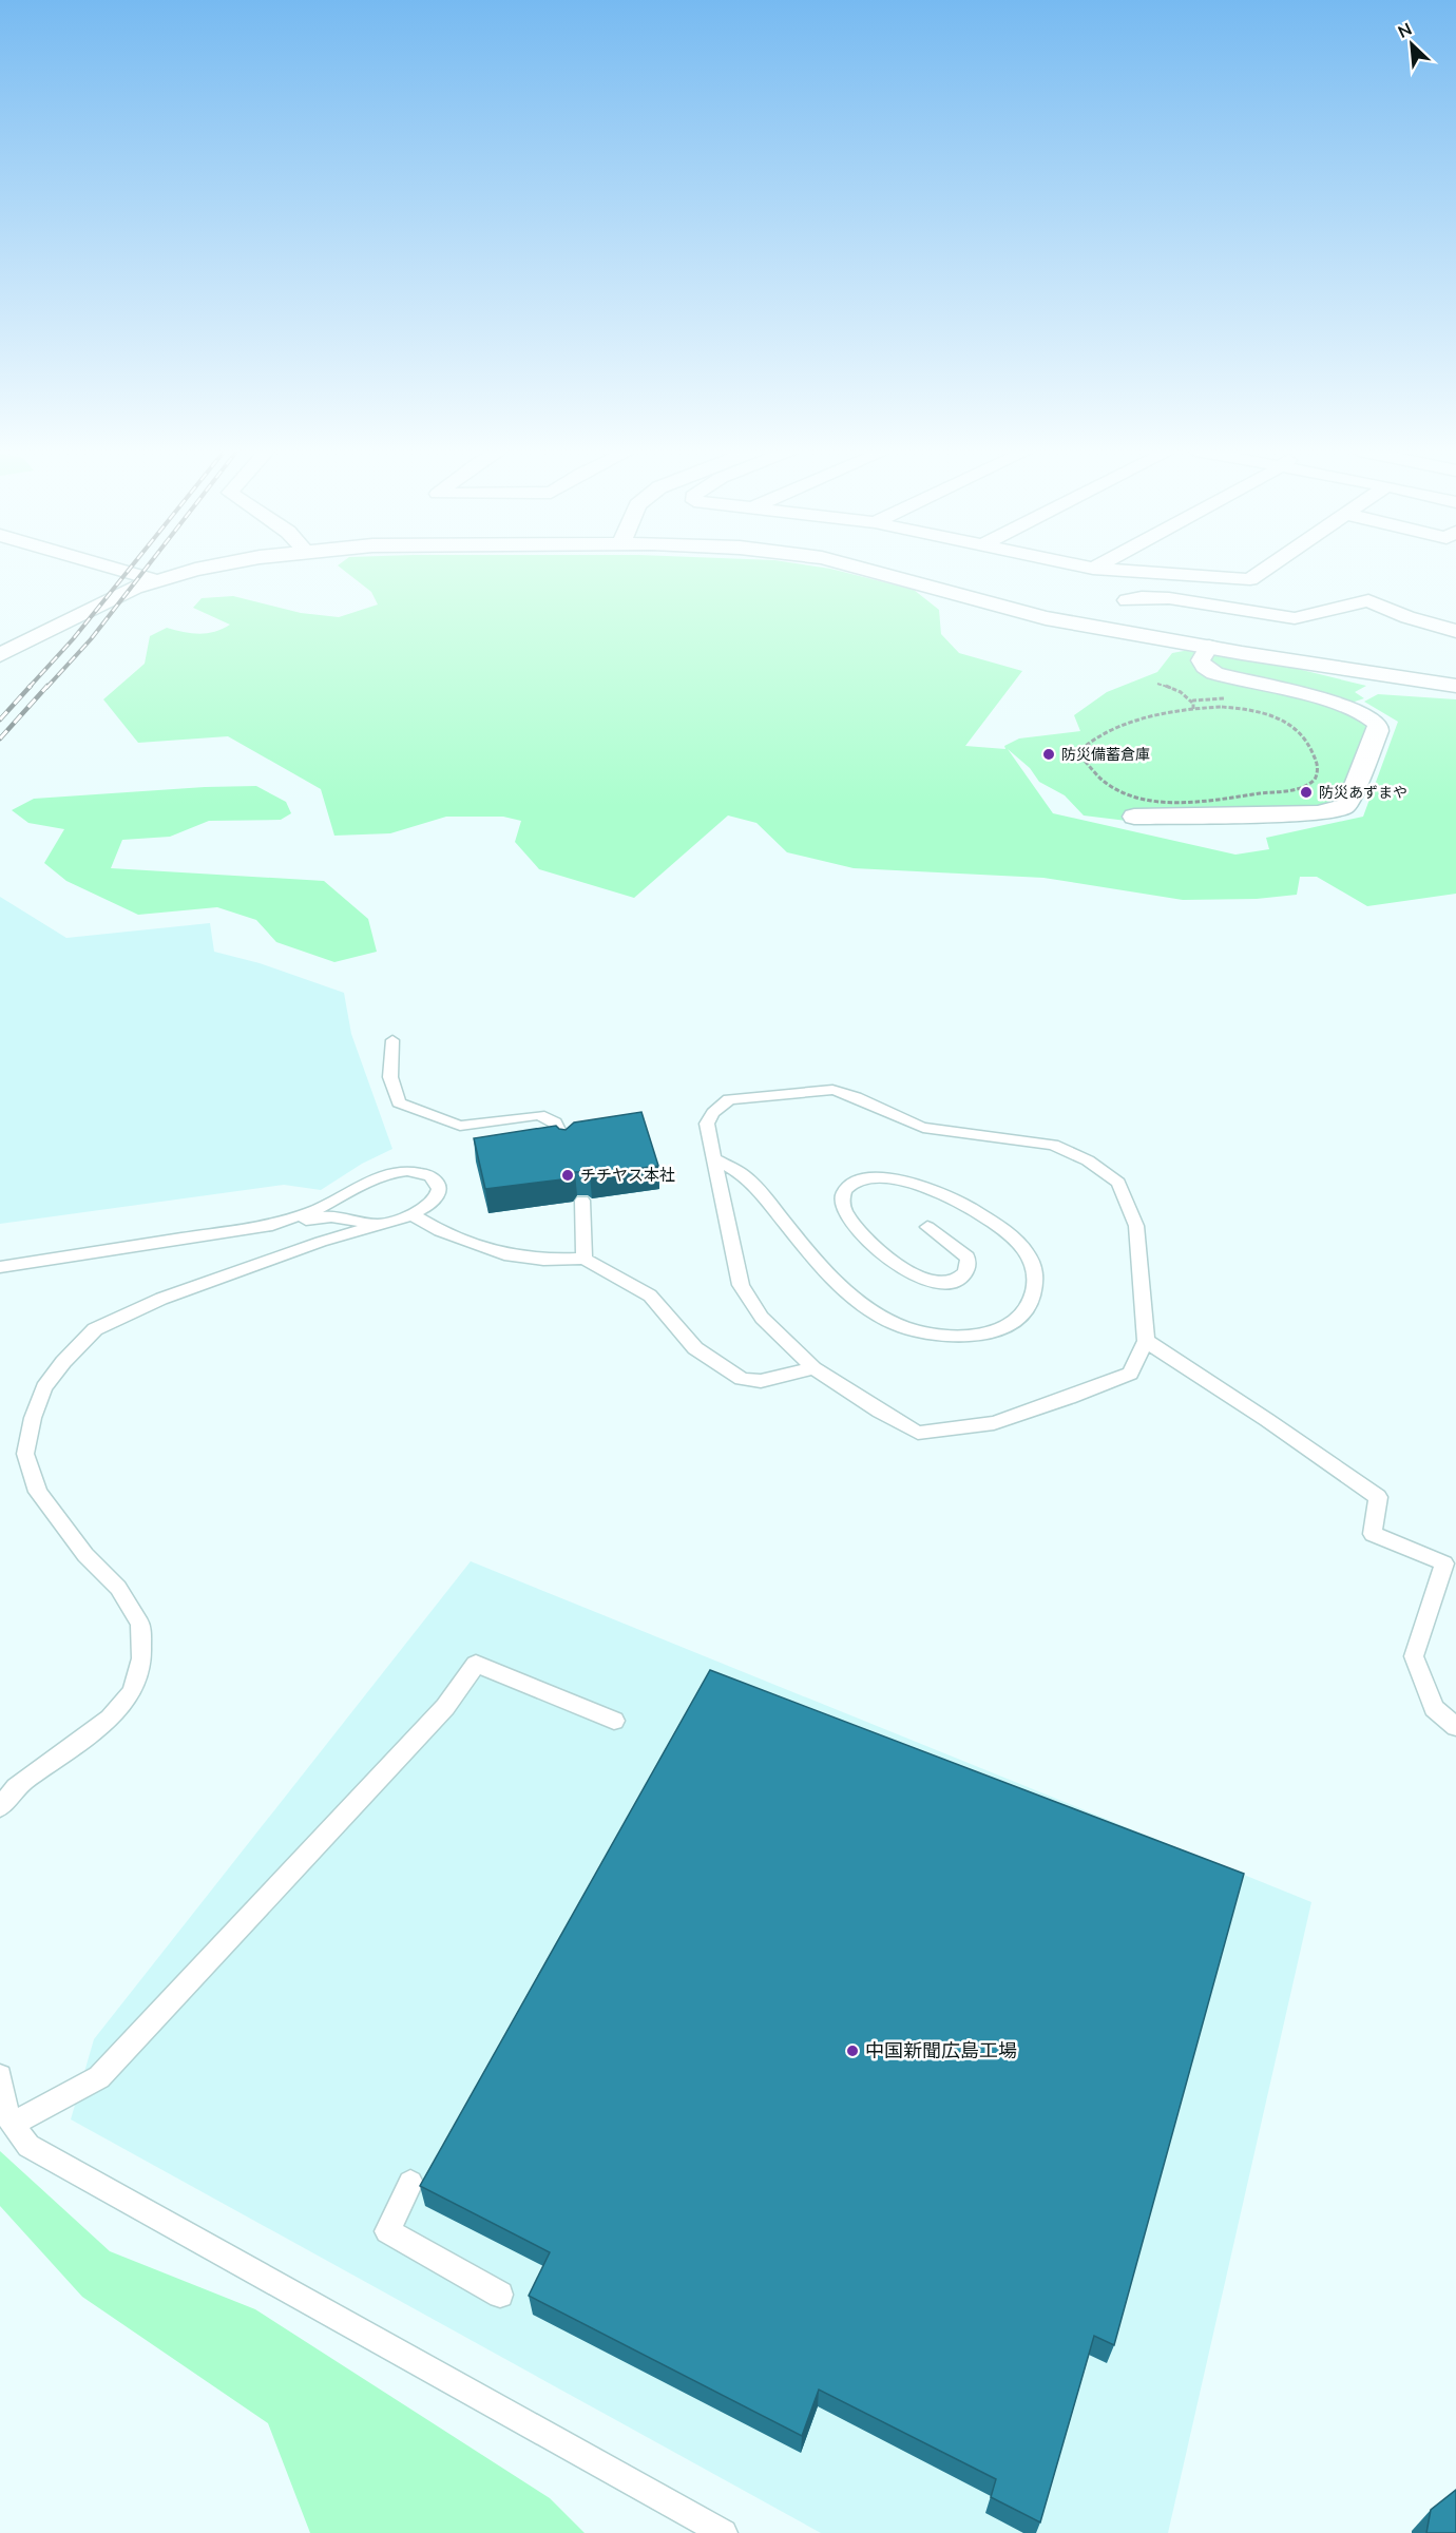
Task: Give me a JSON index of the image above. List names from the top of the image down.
{
  "places": [
    "防災備蓄倉庫",
    "防災あずまや",
    "チチヤス本社",
    "中国新聞広島工場"
  ],
  "north": "top left"
}
